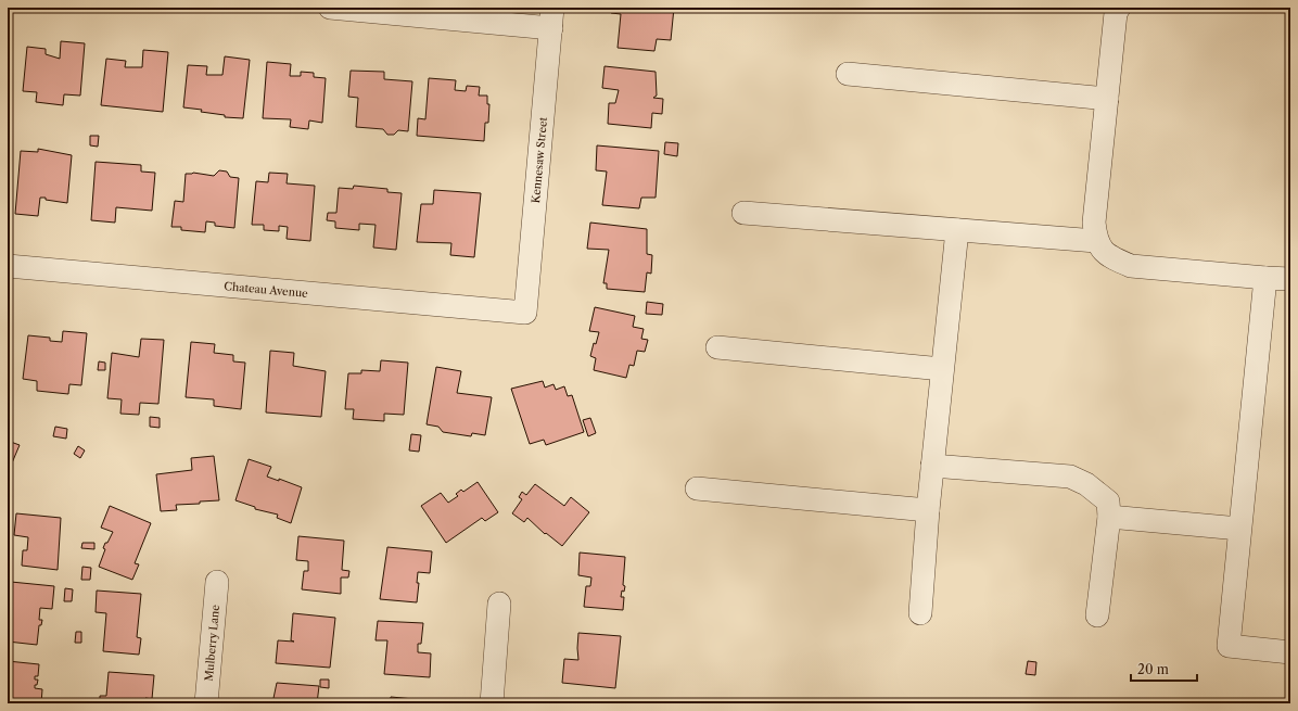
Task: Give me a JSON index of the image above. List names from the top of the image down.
{
  "streets": {
    "street": ["Kennesaw Street", "Chateau Avenue", "Mulberry Lane"]
  },
  "crossings": [
    ["Kennesaw Street", "Chateau Avenue"]
  ],
  "scale_bar": "20 m"
}
